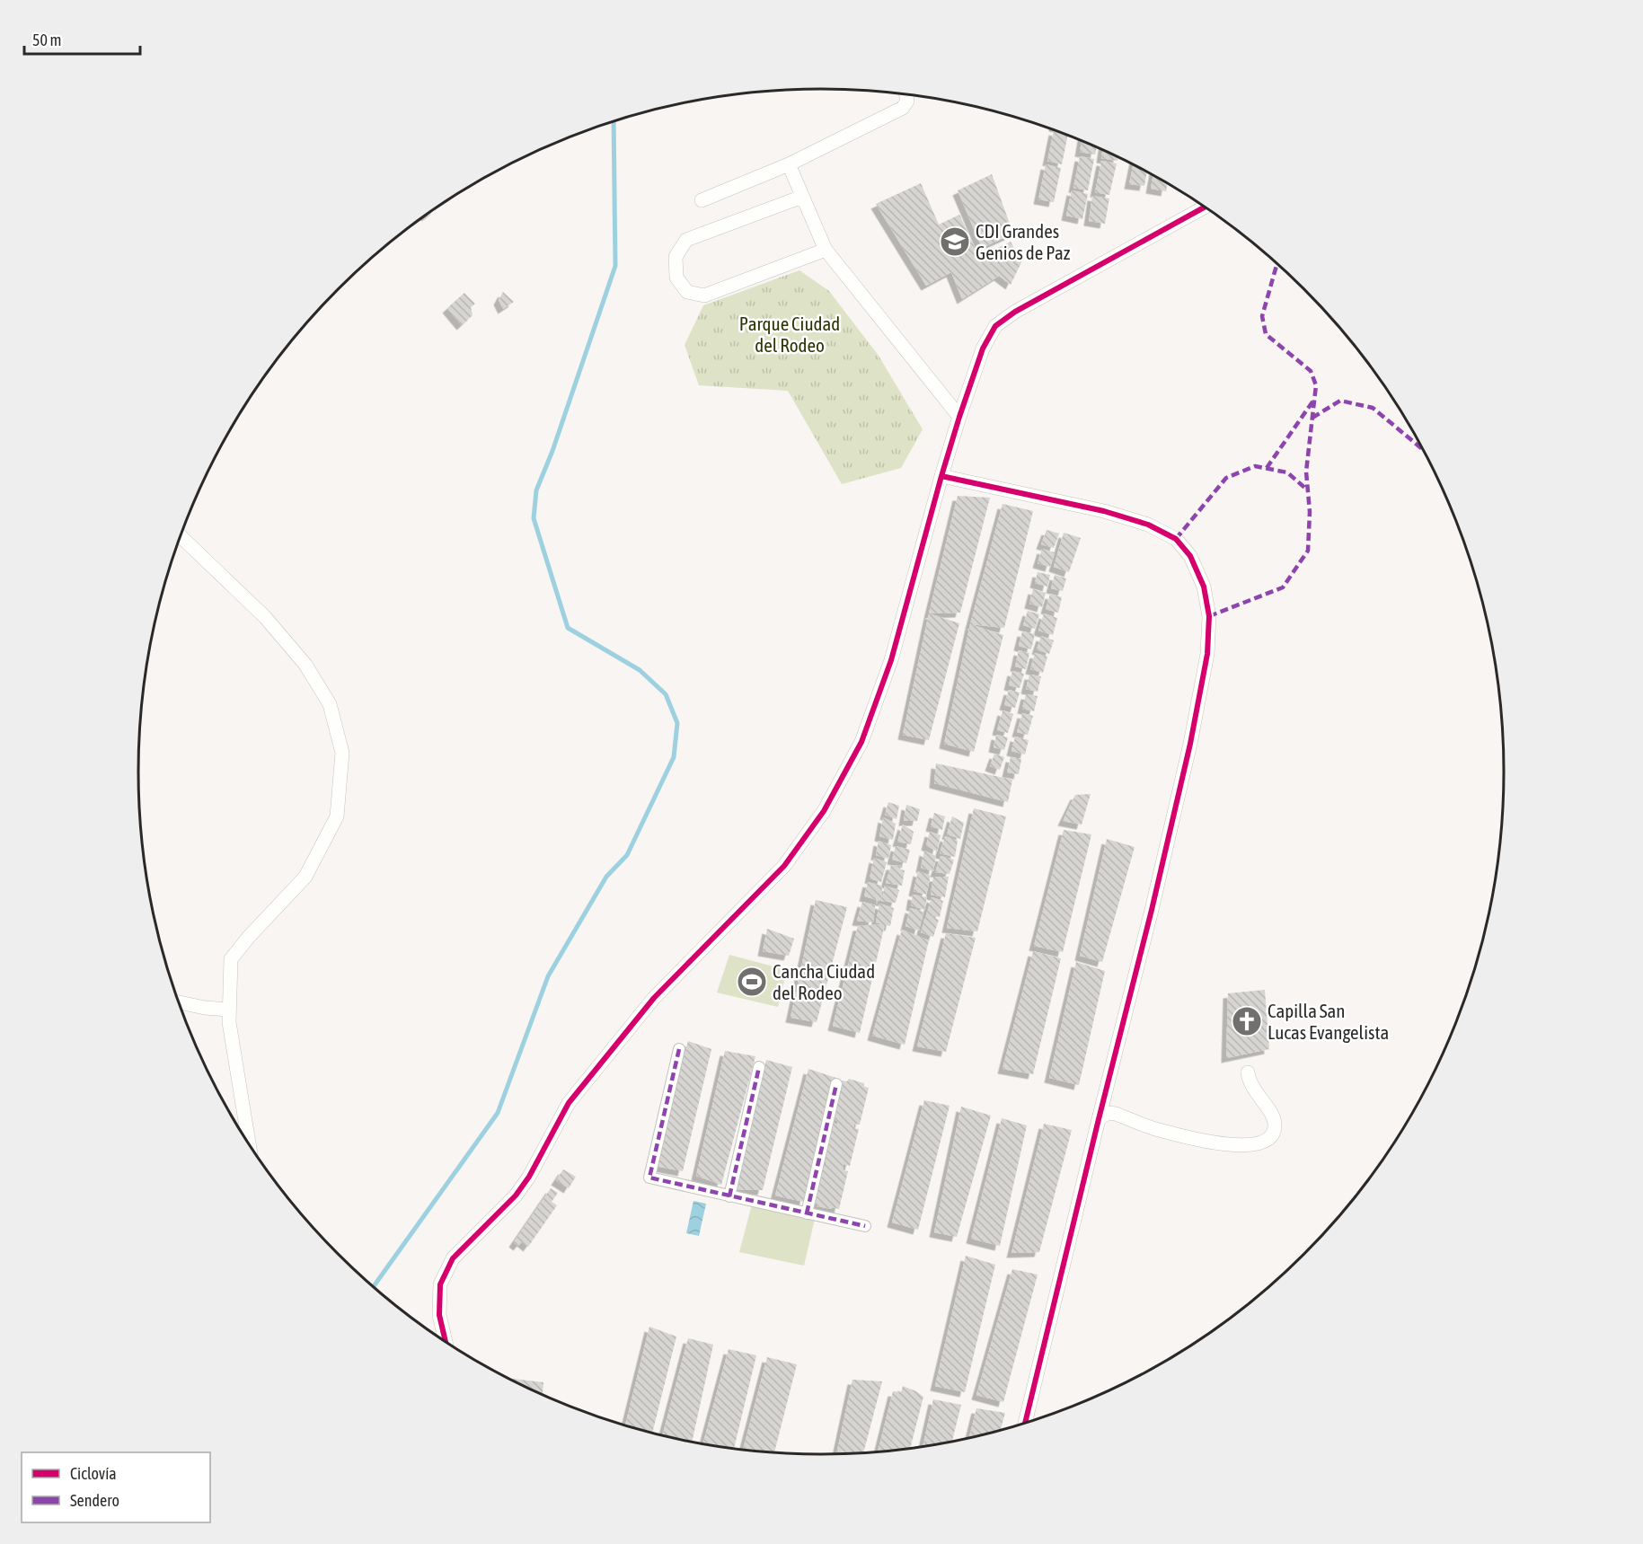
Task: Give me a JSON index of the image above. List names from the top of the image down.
{
  "parks": ["Parque Ciudad del Rodeo"],
  "places": {
    "school or university": ["CDI Grandes Genios de Paz"],
    "sports": ["Cancha Ciudad del Rodeo"],
    "church": ["Capilla San Lucas Evangelista"]
  },
  "legend": ["Ciclovía", "Sendero"],
  "scale_bar": "50 m"
}
